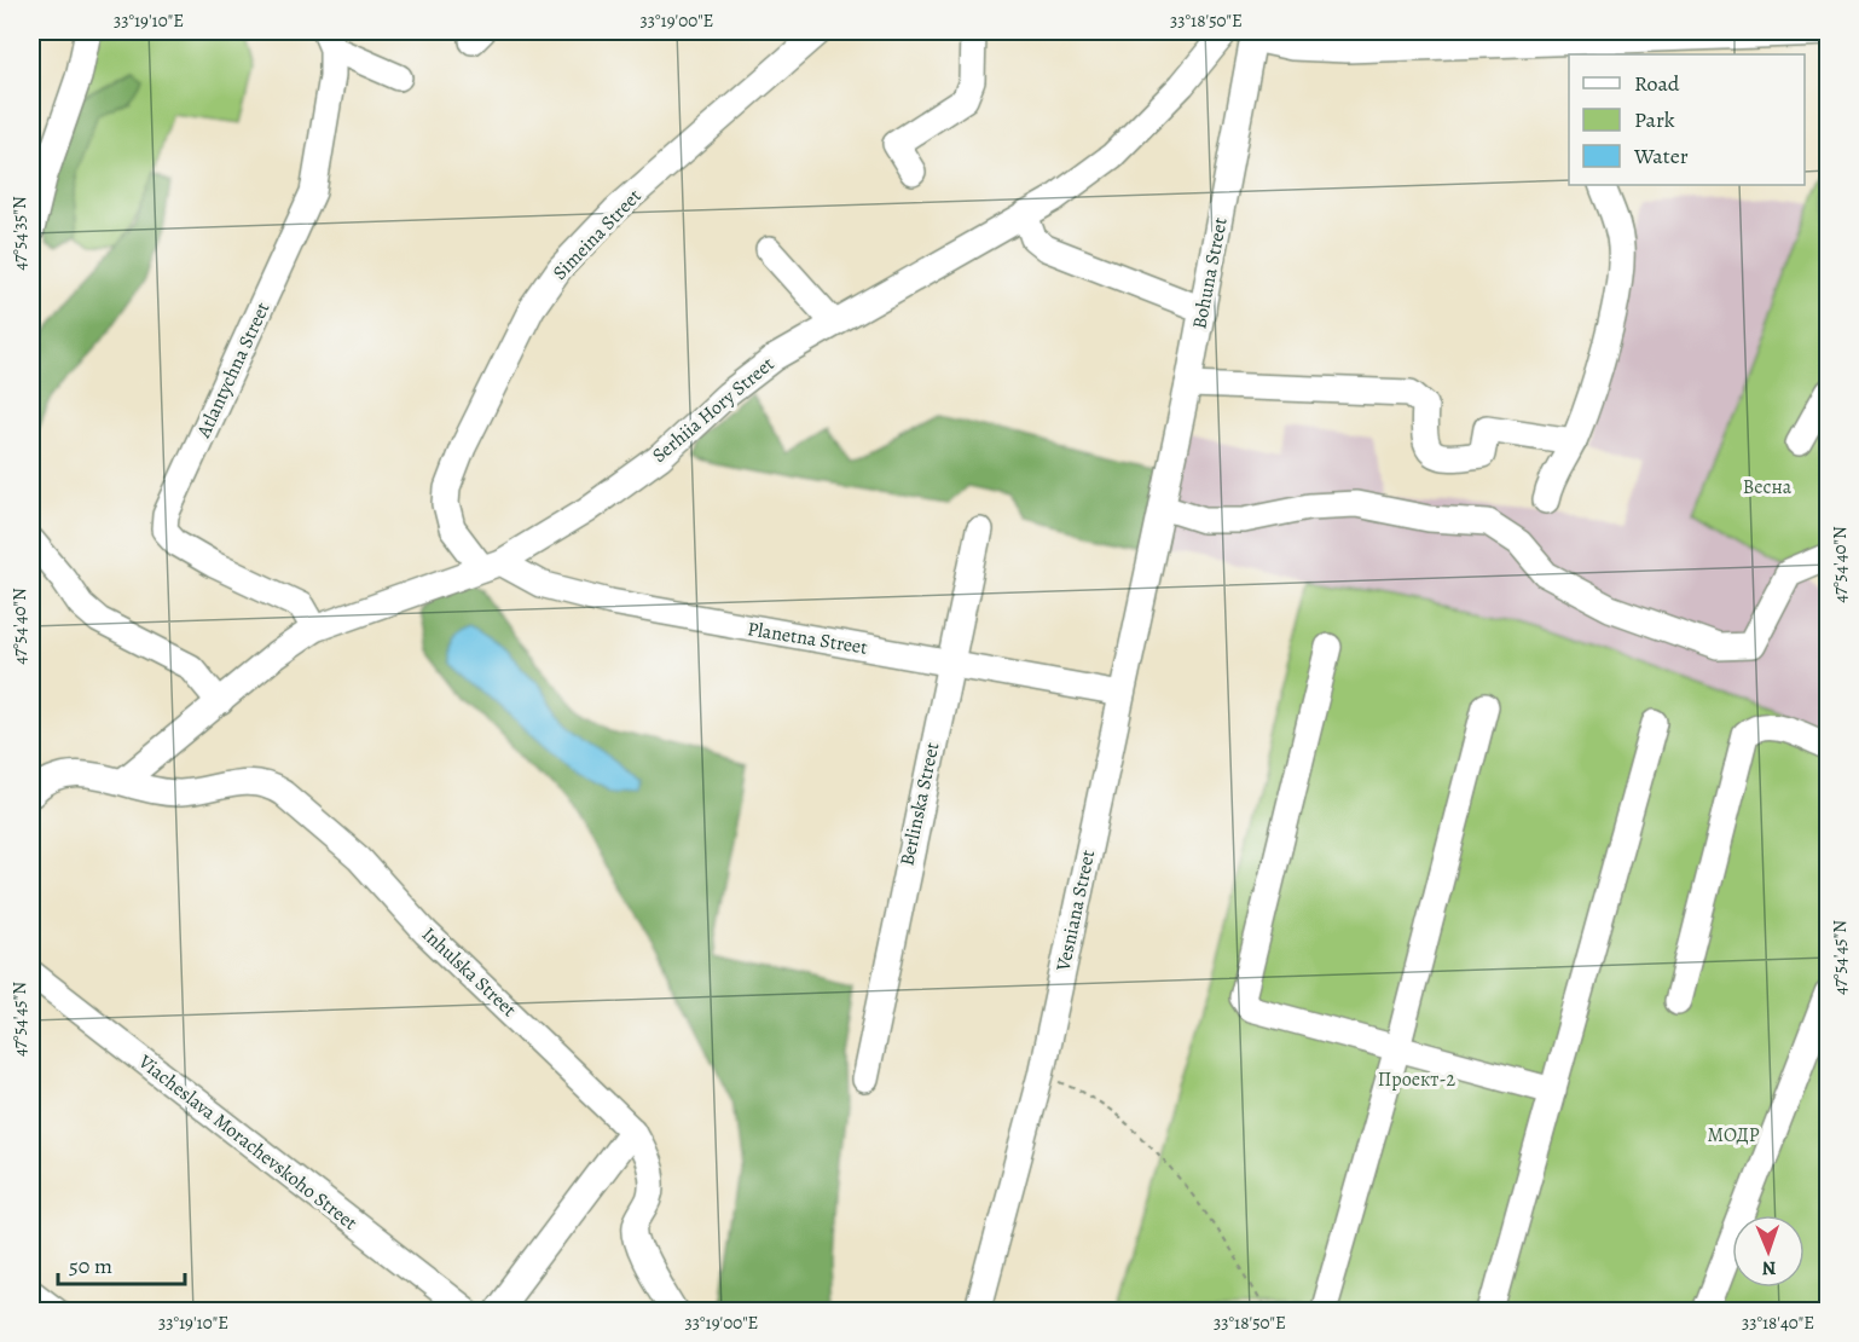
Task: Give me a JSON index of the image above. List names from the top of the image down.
{
  "streets": {
    "street": [
      "Simeina Street",
      "Bohuna Street",
      "Atlantychna Street",
      "Serhiia Hory Street",
      "Planetna Street",
      "Berlinska Street",
      "Vesniana Street",
      "Inhulska Street",
      "Viacheslava Morachevskoho Street"
    ]
  },
  "crossings": [
    ["Simeina Street", "Serhiia Hory Street"],
    ["Simeina Street", "Planetna Street"],
    ["Bohuna Street", "Vesniana Street"],
    ["Serhiia Hory Street", "Planetna Street"],
    ["Planetna Street", "Berlinska Street"],
    ["Planetna Street", "Vesniana Street"]
  ],
  "parks": ["Весна", "Проект-2", "МОДР"],
  "legend": ["Road", "Park", "Water"],
  "scale_bar": "50 m",
  "north": "bottom",
  "coordinates": [
    "33°19'10\"E",
    "33°19'00\"E",
    "33°18'50\"E",
    "47°54'35\"N",
    "47°54'40\"N",
    "47°54'45\"N",
    "33°18'40\"E"
  ]
}
